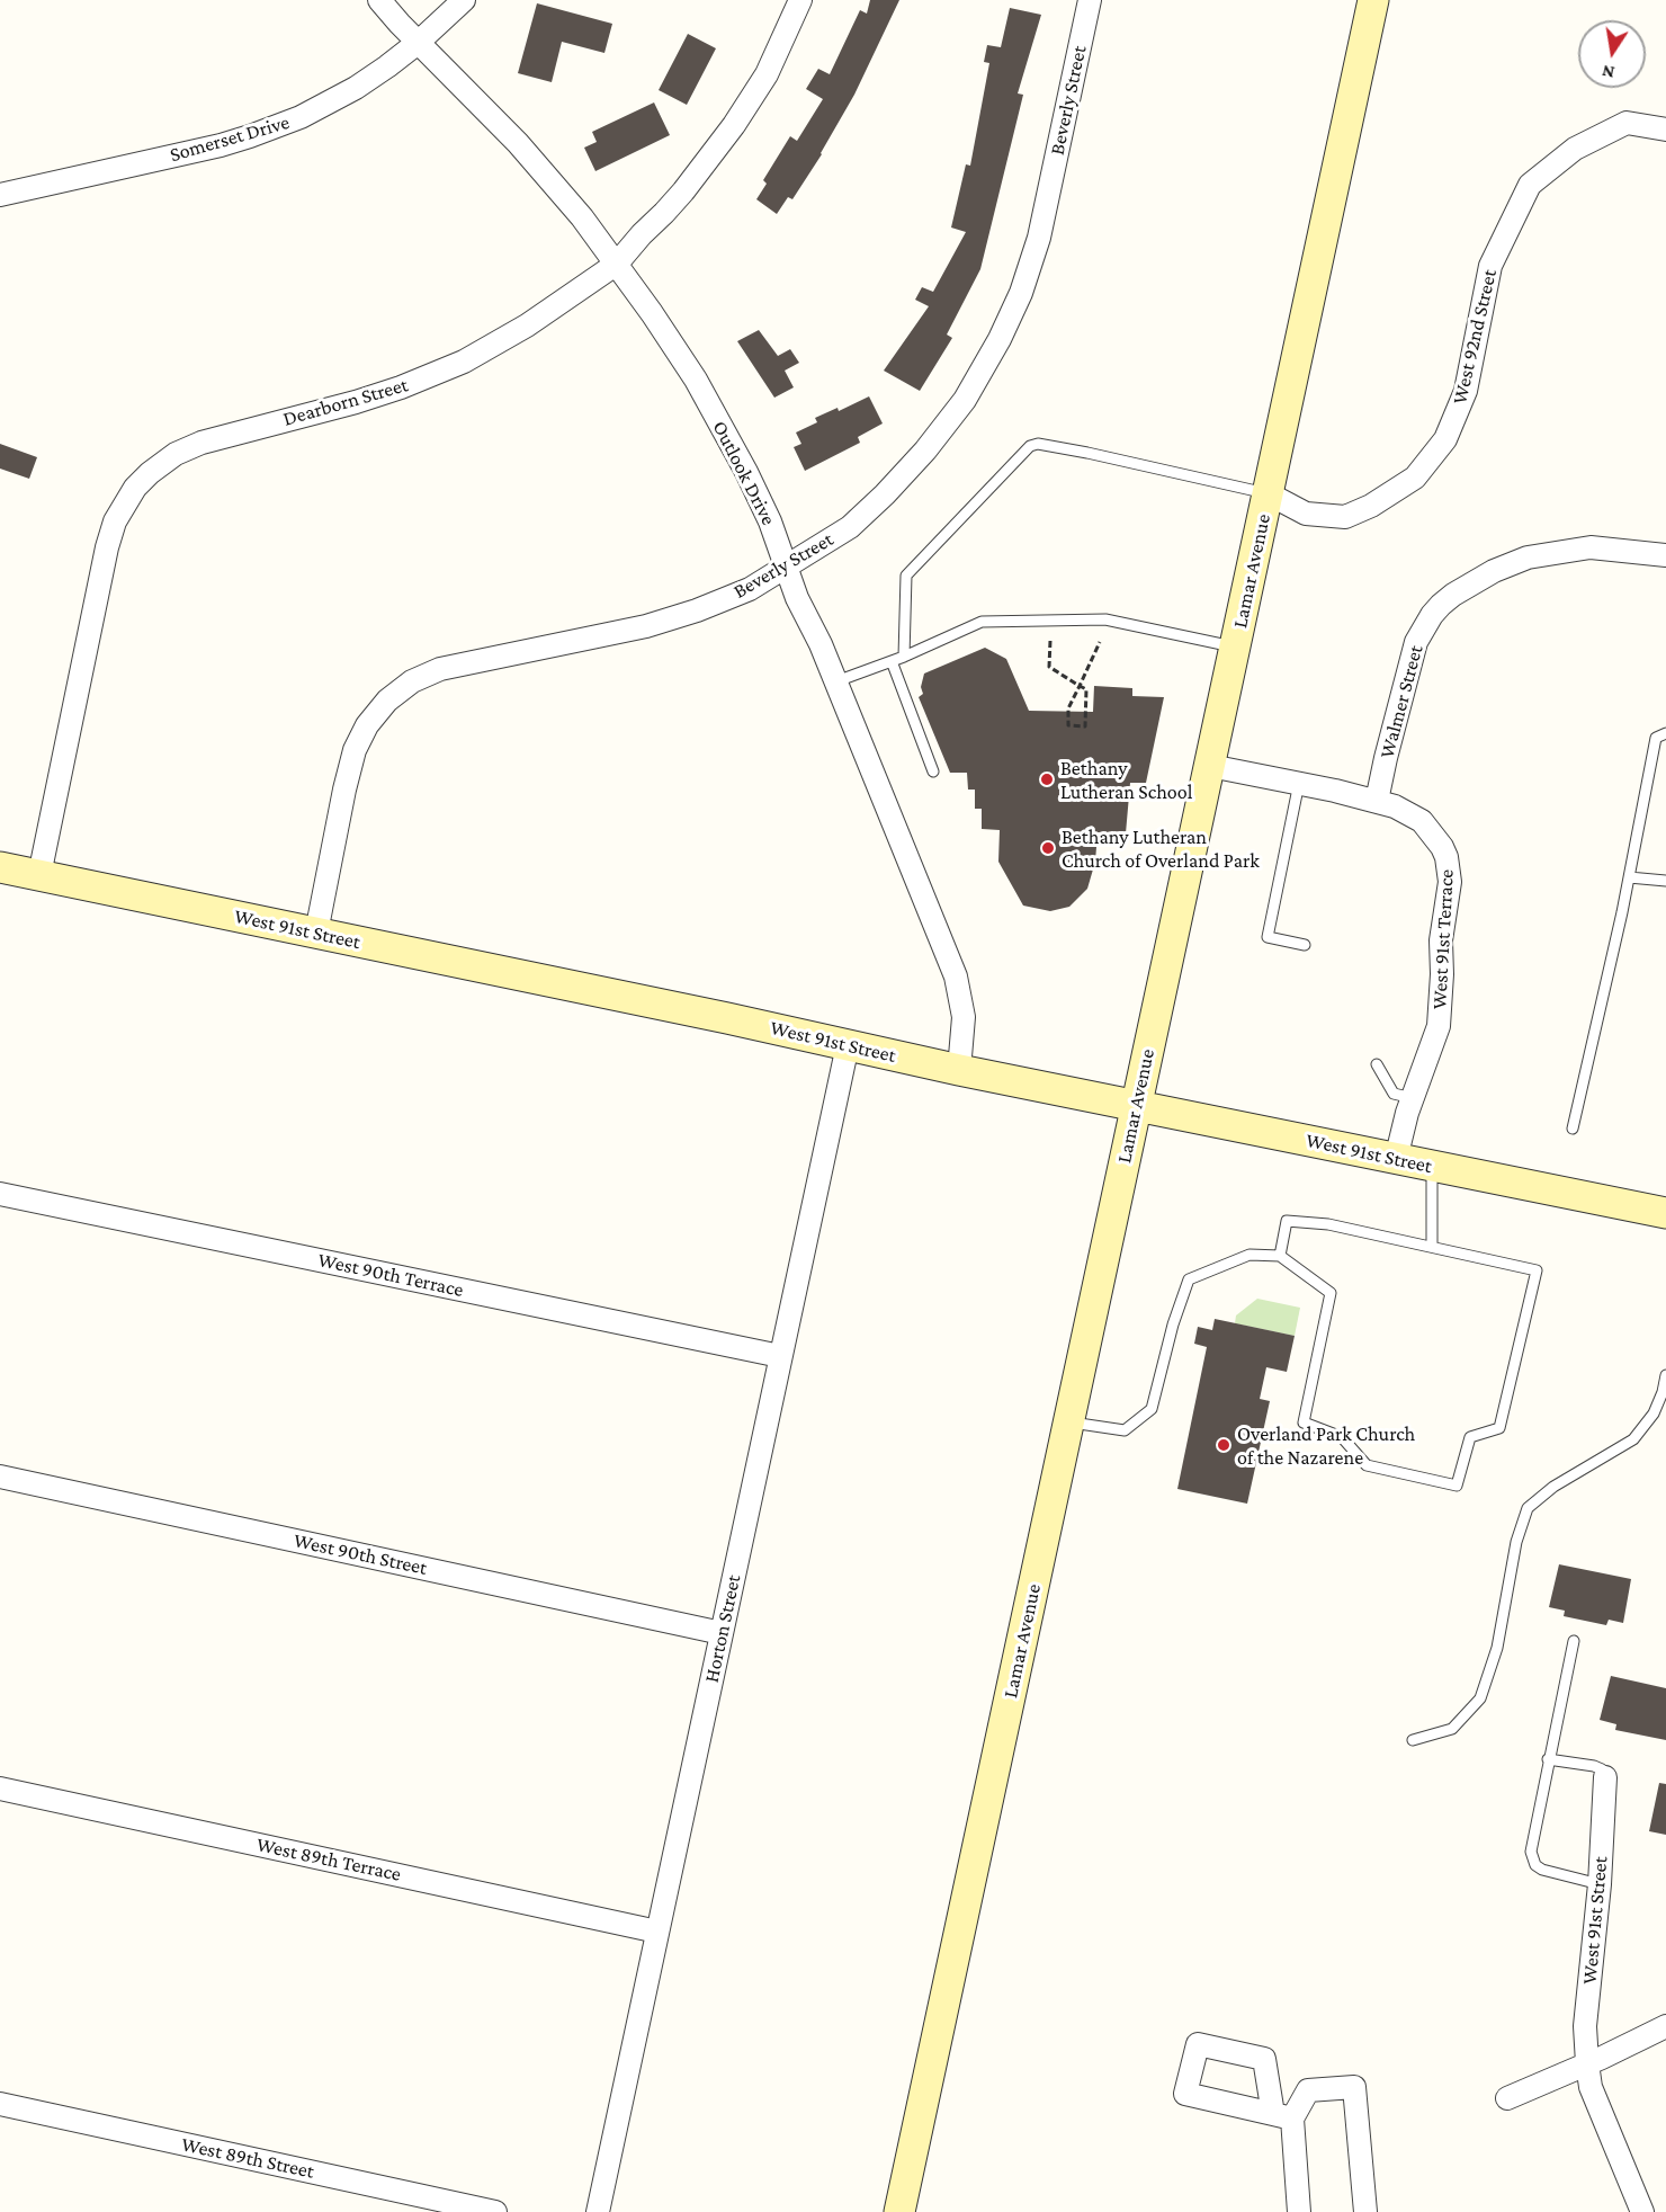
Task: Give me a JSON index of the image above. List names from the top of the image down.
{
  "streets": {
    "street": [
      "Beverly Street",
      "Somerset Drive",
      "West 92nd Street",
      "Dearborn Street",
      "Outlook Drive",
      "Lamar Avenue",
      "Walmer Street",
      "West 91st Street",
      "West 91st Terrace",
      "West 90th Terrace",
      "West 90th Street",
      "Horton Street",
      "West 89th Terrace",
      "West 89th Street"
    ]
  },
  "crossings": [
    ["Beverly Street", "Outlook Drive"],
    ["Beverly Street", "West 91st Street"],
    ["Somerset Drive", "Outlook Drive"],
    ["West 92nd Street", "Lamar Avenue"],
    ["Dearborn Street", "Outlook Drive"],
    ["Dearborn Street", "West 91st Street"],
    ["Outlook Drive", "West 91st Street"],
    ["Lamar Avenue", "West 91st Street"],
    ["Lamar Avenue", "West 91st Terrace"],
    ["Walmer Street", "West 91st Terrace"],
    ["West 91st Street", "West 91st Terrace"],
    ["West 91st Street", "Horton Street"],
    ["West 90th Terrace", "Horton Street"],
    ["West 90th Street", "Horton Street"],
    ["Horton Street", "West 89th Terrace"]
  ],
  "places": ["Bethany Lutheran School", "Bethany Lutheran Church of Overland Park", "Overland Park Church of the Nazarene"],
  "north": "bottom"
}
